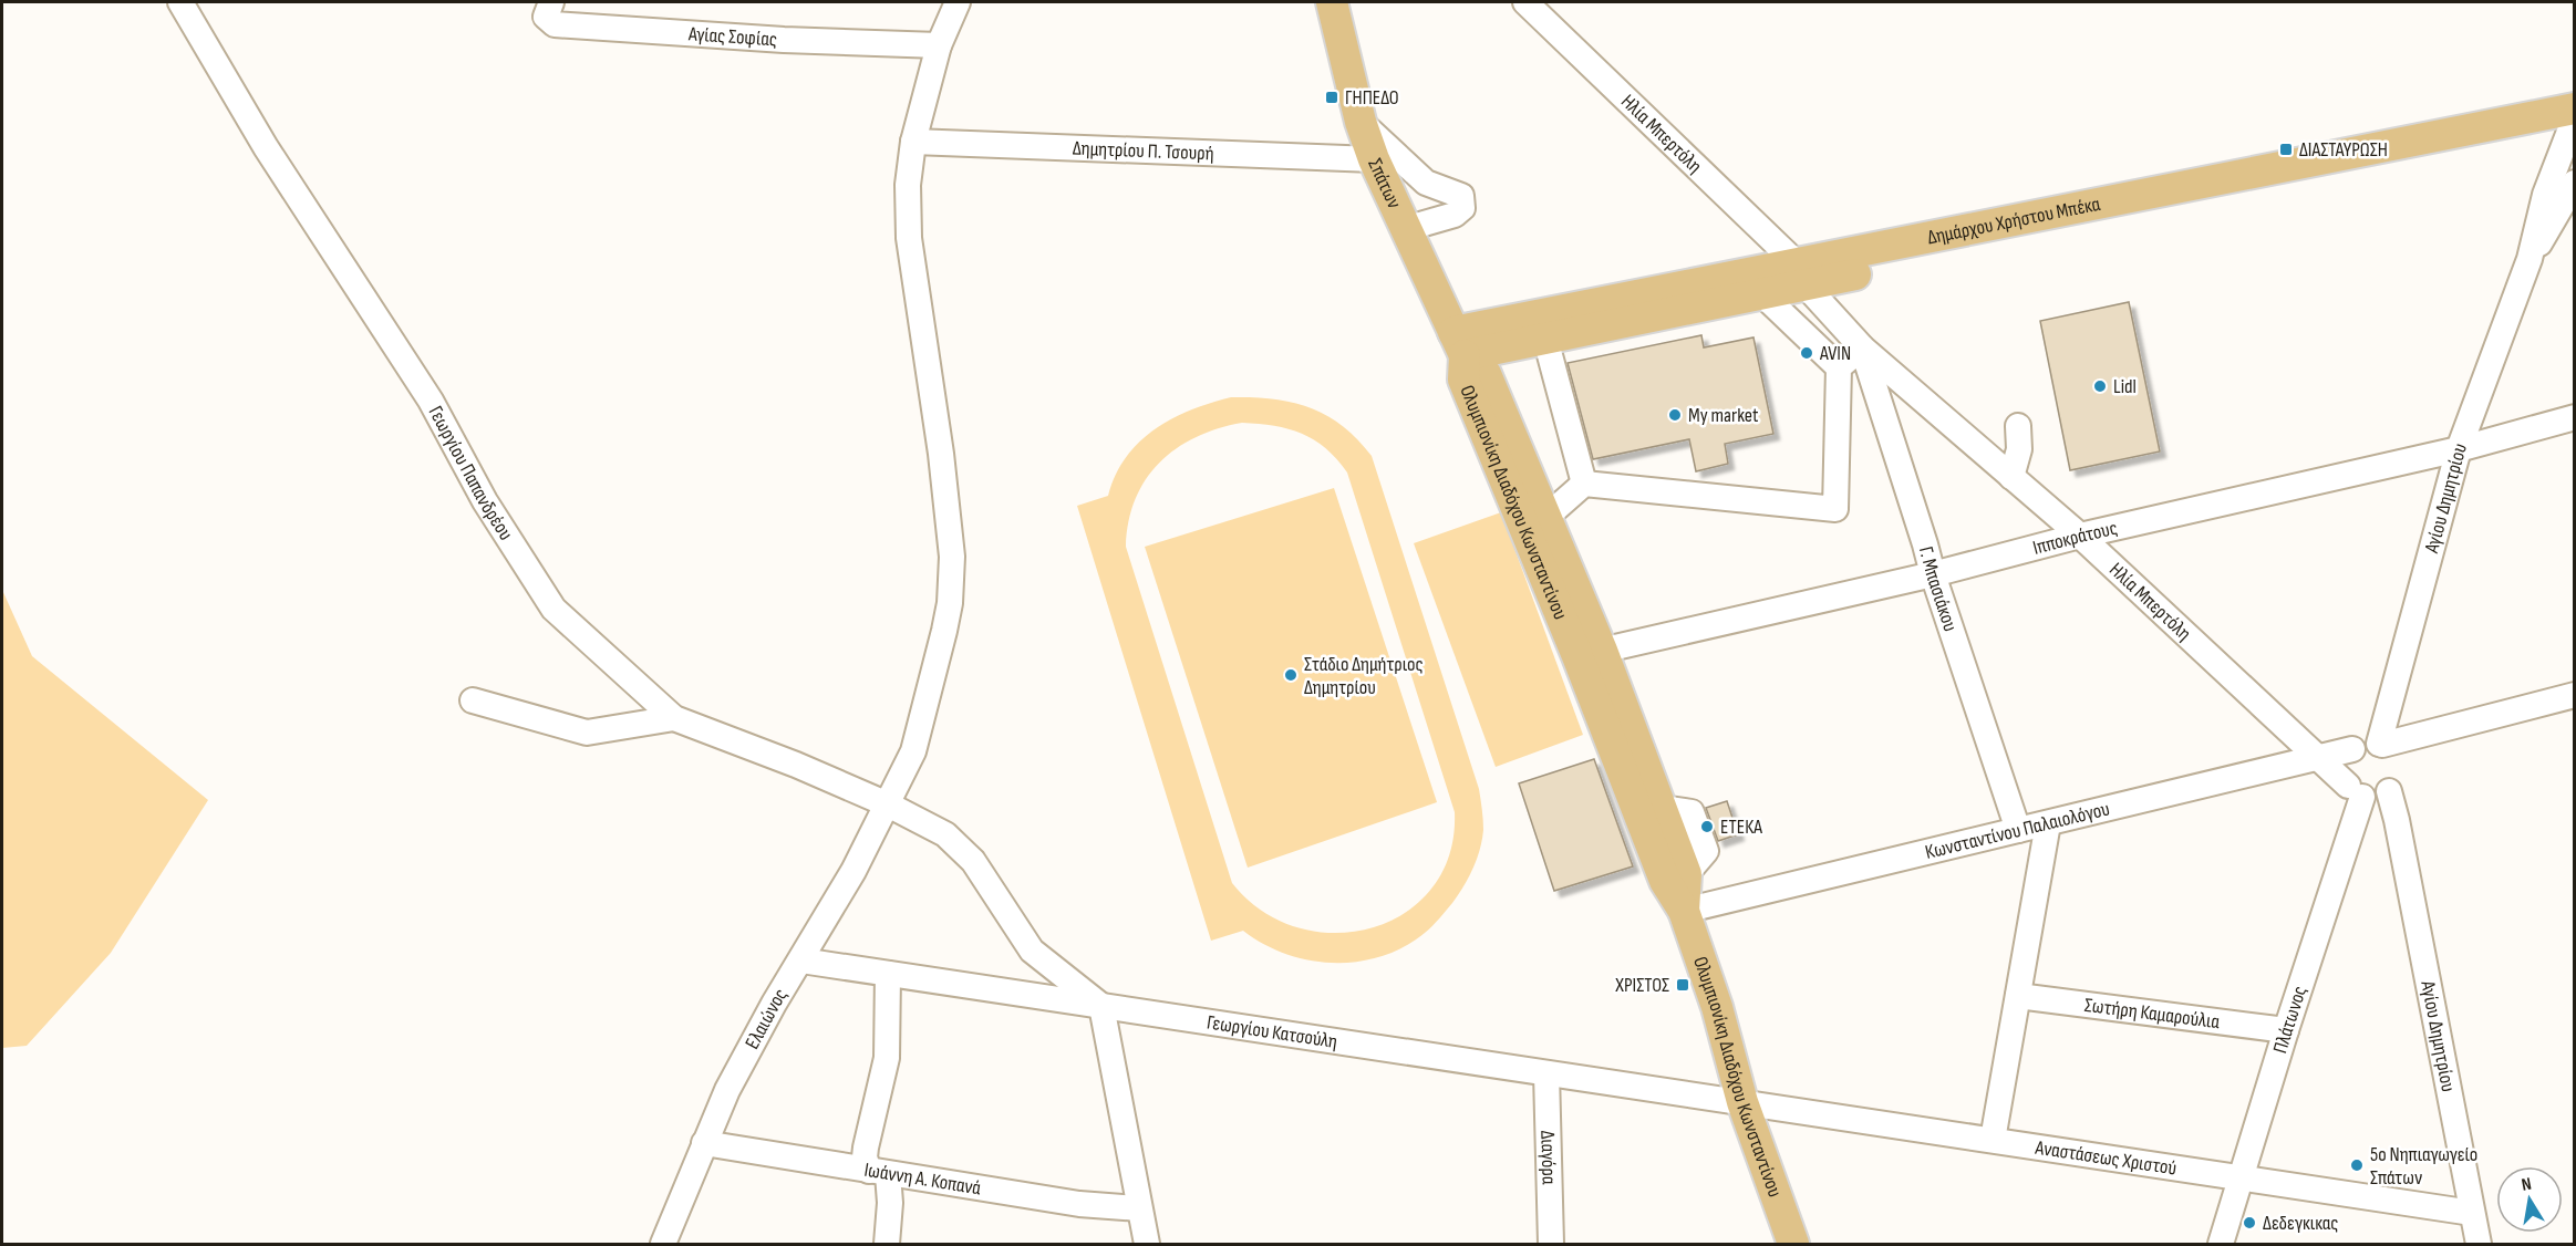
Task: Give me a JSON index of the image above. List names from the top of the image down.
{
  "streets": {
    "main road": ["Σπάτων", "Δημάρχου Χρήστου Μπέκα", "Ολυμπιονίκη Διαδόχου Κωνσταντίνου"],
    "street": [
      "Αγίας Σοφίας",
      "Ηλία Μπερτόλη",
      "Δημητρίου Π. Τσουρή",
      "Γεωργίου Παπανδρέου",
      "Αγίου Δημητρίου",
      "Ιπποκράτους",
      "Γ. Μπασιάκου",
      "Κωνσταντίνου Παλαιολόγου",
      "Σωτήρη Καμαρούλια",
      "Ελαιώνος",
      "Πλάτωνος",
      "Γεωργίου Κατσούλη",
      "Αναστάσεως Χριστού",
      "Διαγόρα",
      "Ιωάννη Α. Κοπανά"
    ]
  },
  "crossings": [
    ["Αγίας Σοφίας", "Ελαιώνος"],
    ["Ηλία Μπερτόλη", "Δημάρχου Χρήστου Μπέκα"],
    ["Ηλία Μπερτόλη", "Αγίου Δημητρίου"],
    ["Ηλία Μπερτόλη", "Ιπποκράτους"],
    ["Ηλία Μπερτόλη", "Γ. Μπασιάκου"],
    ["Ηλία Μπερτόλη", "Κωνσταντίνου Παλαιολόγου"],
    ["Ηλία Μπερτόλη", "Πλάτωνος"],
    ["Δημητρίου Π. Τσουρή", "Σπάτων"],
    ["Δημητρίου Π. Τσουρή", "Ελαιώνος"],
    ["Σπάτων", "Δημάρχου Χρήστου Μπέκα"],
    ["Σπάτων", "Ολυμπιονίκη Διαδόχου Κωνσταντίνου"],
    ["Δημάρχου Χρήστου Μπέκα", "Ολυμπιονίκη Διαδόχου Κωνσταντίνου"],
    ["Γεωργίου Παπανδρέου", "Ελαιώνος"],
    ["Γεωργίου Παπανδρέου", "Γεωργίου Κατσούλη"],
    ["Αγίου Δημητρίου", "Ιπποκράτους"],
    ["Αγίου Δημητρίου", "Κωνσταντίνου Παλαιολόγου"],
    ["Αγίου Δημητρίου", "Πλάτωνος"],
    ["Αγίου Δημητρίου", "Αναστάσεως Χριστού"],
    ["Ολυμπιονίκη Διαδόχου Κωνσταντίνου", "Ιπποκράτους"],
    ["Ολυμπιονίκη Διαδόχου Κωνσταντίνου", "Κωνσταντίνου Παλαιολόγου"],
    ["Ολυμπιονίκη Διαδόχου Κωνσταντίνου", "Γεωργίου Κατσούλη"],
    ["Ολυμπιονίκη Διαδόχου Κωνσταντίνου", "Αναστάσεως Χριστού"],
    ["Ιπποκράτους", "Γ. Μπασιάκου"],
    ["Γ. Μπασιάκου", "Κωνσταντίνου Παλαιολόγου"],
    ["Κωνσταντίνου Παλαιολόγου", "Πλάτωνος"],
    ["Σωτήρη Καμαρούλια", "Πλάτωνος"],
    ["Ελαιώνος", "Γεωργίου Κατσούλη"],
    ["Ελαιώνος", "Ιωάννη Α. Κοπανά"],
    ["Πλάτωνος", "Αναστάσεως Χριστού"],
    ["Γεωργίου Κατσούλη", "Αναστάσεως Χριστού"],
    ["Γεωργίου Κατσούλη", "Διαγόρα"]
  ],
  "places": {
    "transit": ["ΓΗΠΕΔΟ", "ΔΙΑΣΤΑΥΡΩΣΗ", "ΧΡΙΣΤΟΣ"],
    "other": [
      "AVIN",
      "Lidl",
      "My market",
      "Στάδιο Δημήτριος Δημητρίου",
      "ΕΤΕΚΑ",
      "5ο Νηπιαγωγείο Σπάτων",
      "Δεδεγκικας"
    ]
  },
  "north": "top"
}
